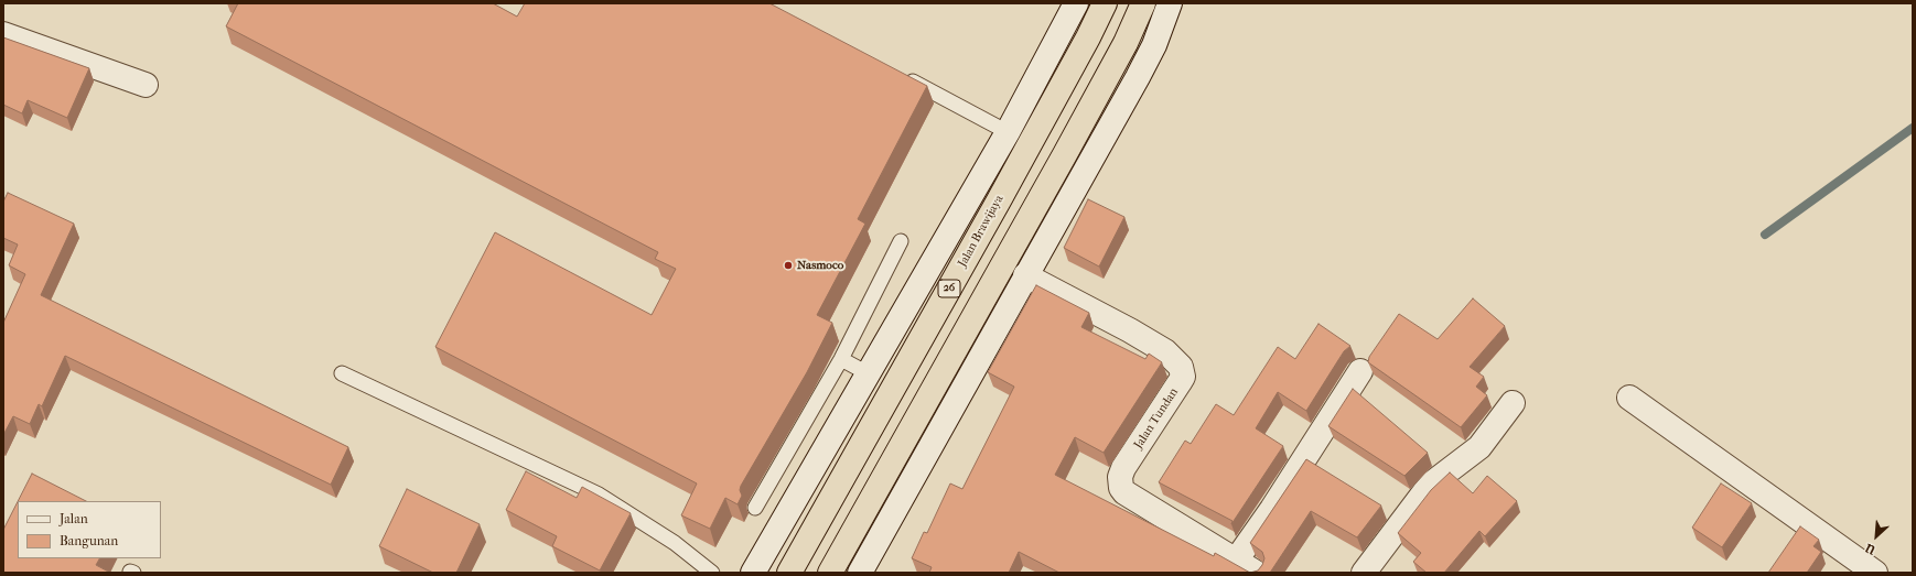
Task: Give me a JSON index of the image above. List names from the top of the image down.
{
  "streets": {
    "highway": ["Jalan Brawijaya", "26"],
    "street": ["Jalan Tundan"]
  },
  "places": ["Nasmoco"],
  "legend": ["Jalan", "Bangunan"],
  "north": "bottom left"
}
